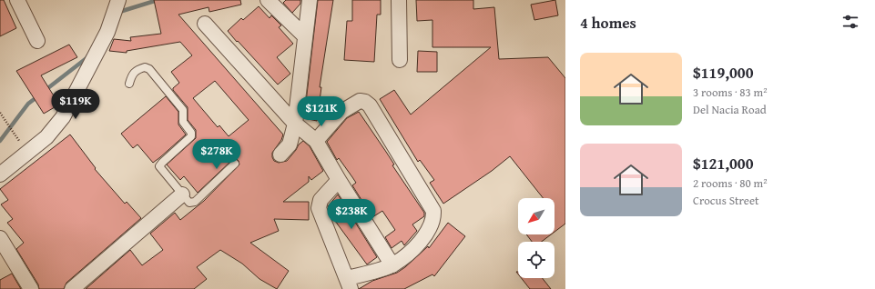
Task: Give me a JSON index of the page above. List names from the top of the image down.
{
  "north": "bottom left",
  "page": {
    "heading": "4 homes",
    "list": [
      {
        "name": "$119,000",
        "note": "3 rooms · 83 m² · Del Nacia Road"
      },
      {
        "name": "$121,000",
        "note": "2 rooms · 80 m² · Crocus Street"
      }
    ],
    "price": [
      "$119K",
      "$121K",
      "$278K",
      "$238K"
    ]
  }
}
